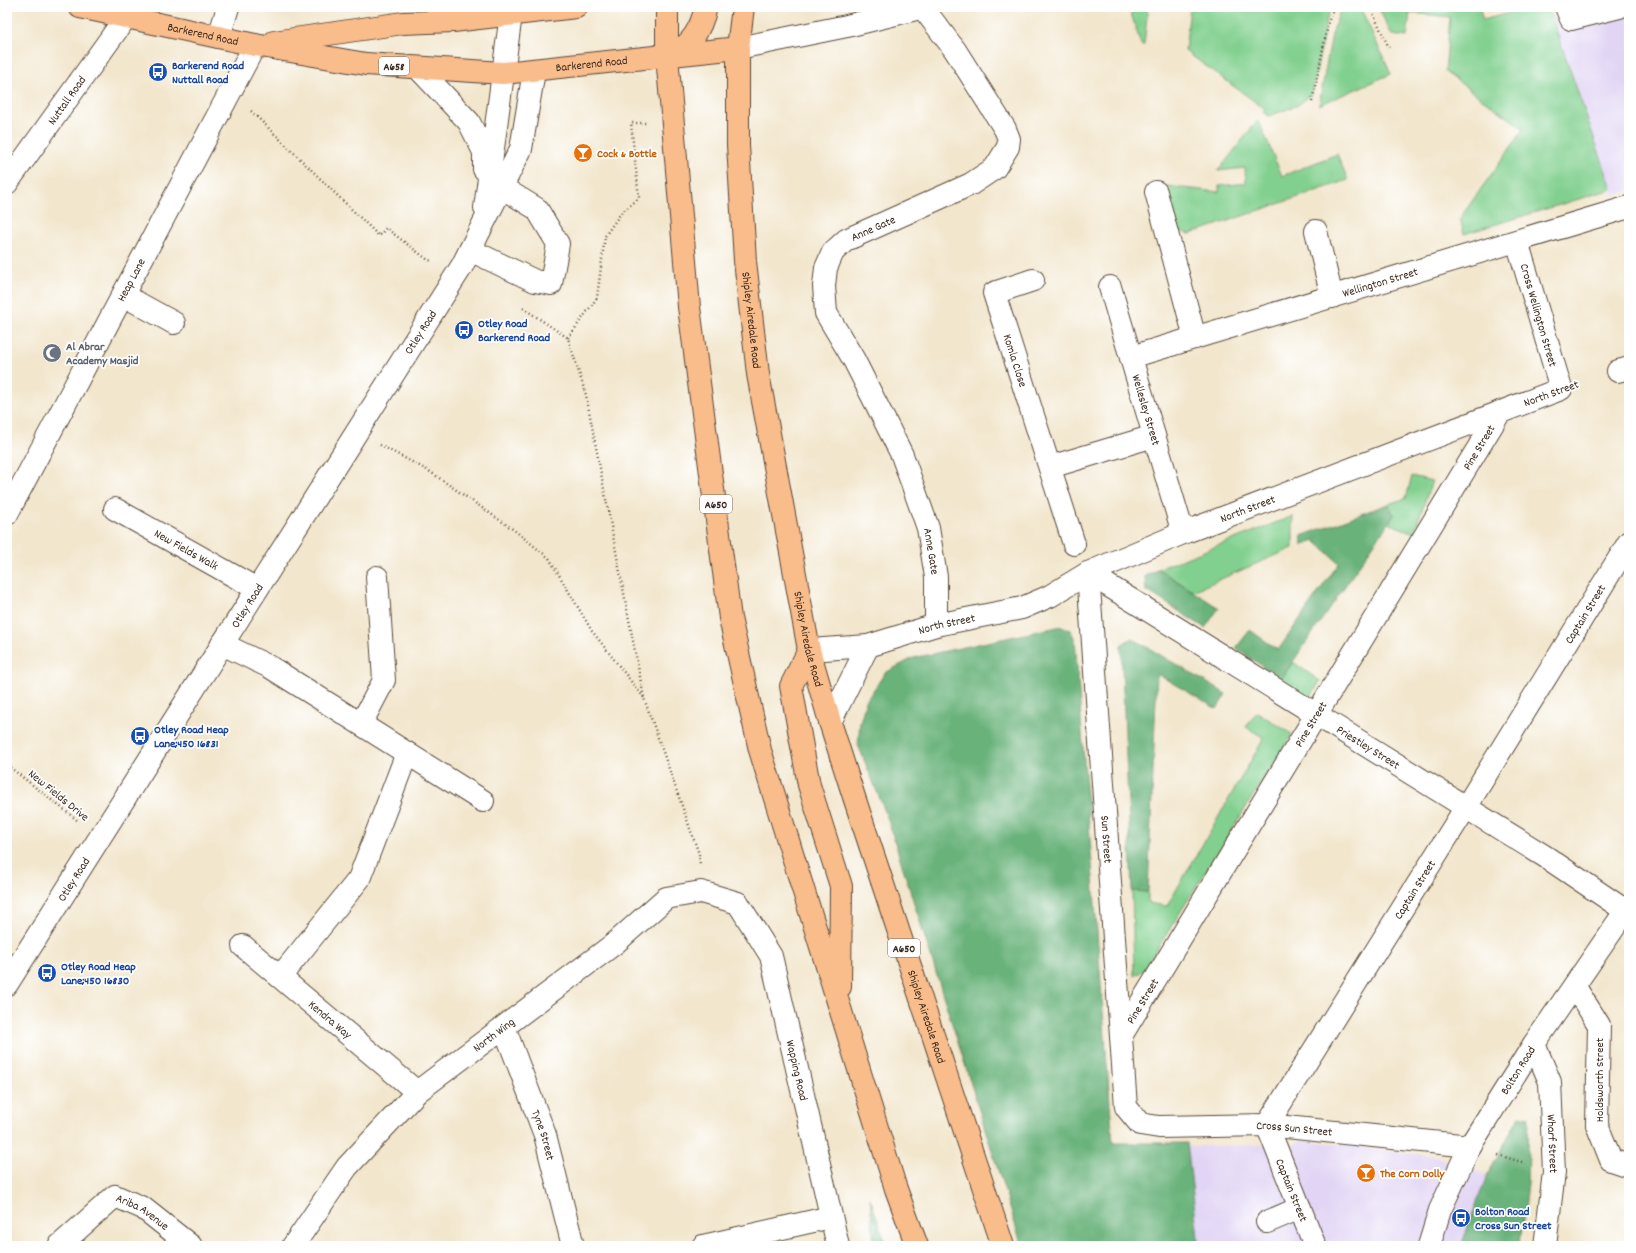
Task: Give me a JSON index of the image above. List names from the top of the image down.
{
  "streets": {
    "main road": [
      "Barkerend Road",
      "A658",
      "Shipley Airedale Road",
      "A650"
    ],
    "street": [
      "Nuttall Road",
      "Anne Gate",
      "Heap Lane",
      "Wellington Street",
      "Cross Wellington Street",
      "Otley Road",
      "Komla Close",
      "North Street",
      "Wellesley Street",
      "Pine Street",
      "New Fields Walk",
      "Captain Street",
      "Priestley Street",
      "Sun Street",
      "Kendra Way",
      "North Wing",
      "Wapping Road",
      "Bolton Road",
      "Holdsworth Street",
      "Cross Sun Street",
      "Tyne Street",
      "Wharf Street",
      "Ariba Avenue"
    ],
    "path": ["New Fields Drive"]
  },
  "crossings": [
    ["Barkerend Road", "Nuttall Road"],
    ["Barkerend Road", "Anne Gate"],
    ["Barkerend Road", "Heap Lane"],
    ["Barkerend Road", "Shipley Airedale Road"],
    ["Barkerend Road", "Otley Road"],
    ["Barkerend Road", "A650"],
    ["Anne Gate", "North Street"],
    ["Wellington Street", "Cross Wellington Street"],
    ["Wellington Street", "Wellesley Street"],
    ["Cross Wellington Street", "North Street"],
    ["Shipley Airedale Road", "North Street"],
    ["Otley Road", "New Fields Walk"],
    ["Otley Road", "New Fields Drive"],
    ["North Street", "Wellesley Street"],
    ["North Street", "Pine Street"],
    ["North Street", "Priestley Street"],
    ["North Street", "Sun Street"],
    ["Pine Street", "Priestley Street"],
    ["Pine Street", "Sun Street"],
    ["Captain Street", "Priestley Street"],
    ["Captain Street", "Cross Sun Street"],
    ["Priestley Street", "Sun Street"],
    ["Priestley Street", "Bolton Road"],
    ["Sun Street", "Cross Sun Street"],
    ["Kendra Way", "North Wing"],
    ["North Wing", "Wapping Road"],
    ["North Wing", "Tyne Street"],
    ["Bolton Road", "Holdsworth Street"],
    ["Bolton Road", "Cross Sun Street"],
    ["Bolton Road", "Wharf Street"]
  ],
  "places": {
    "bus stop": [
      "Barkerend Road Nuttall Road",
      "Otley Road Barkerend Road",
      "Otley Road Heap Lane;450 16831",
      "Otley Road Heap Lane;450 16830",
      "Bolton Road Cross Sun Street"
    ],
    "bar": ["Cock & Bottle", "The Corn Dolly"],
    "mosque": ["Al Abrar Academy Masjid"]
  }
}
